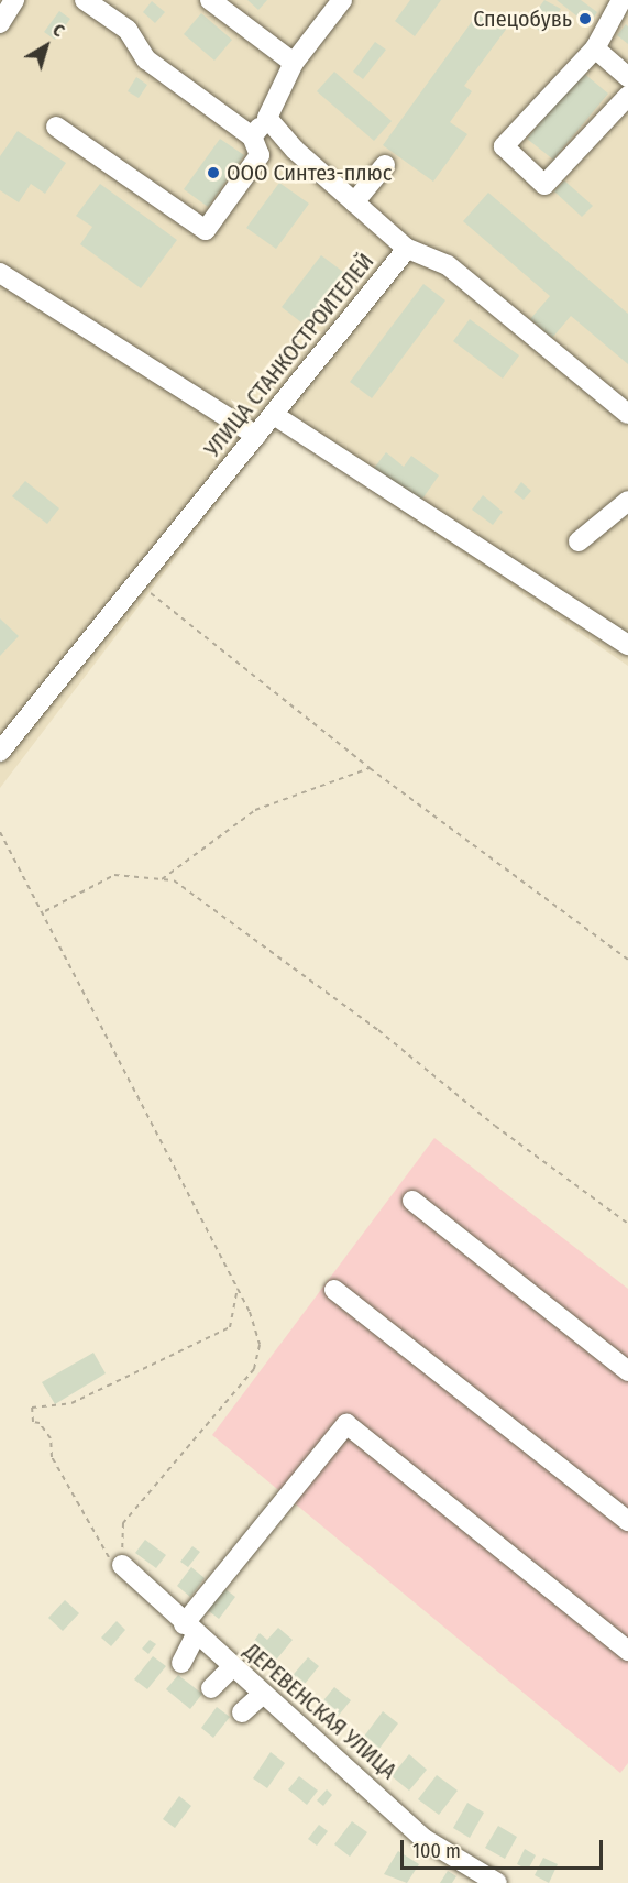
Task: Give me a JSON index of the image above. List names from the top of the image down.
{
  "streets": {
    "street": ["УЛИЦА СТАНКОСТРОИТЕЛЕЙ", "ДЕРЕВЕНСКАЯ УЛИЦА"]
  },
  "places": ["Спецобувь", "ООО Синтез-плюс"],
  "scale_bar": "100 m",
  "north": "top right"
}
